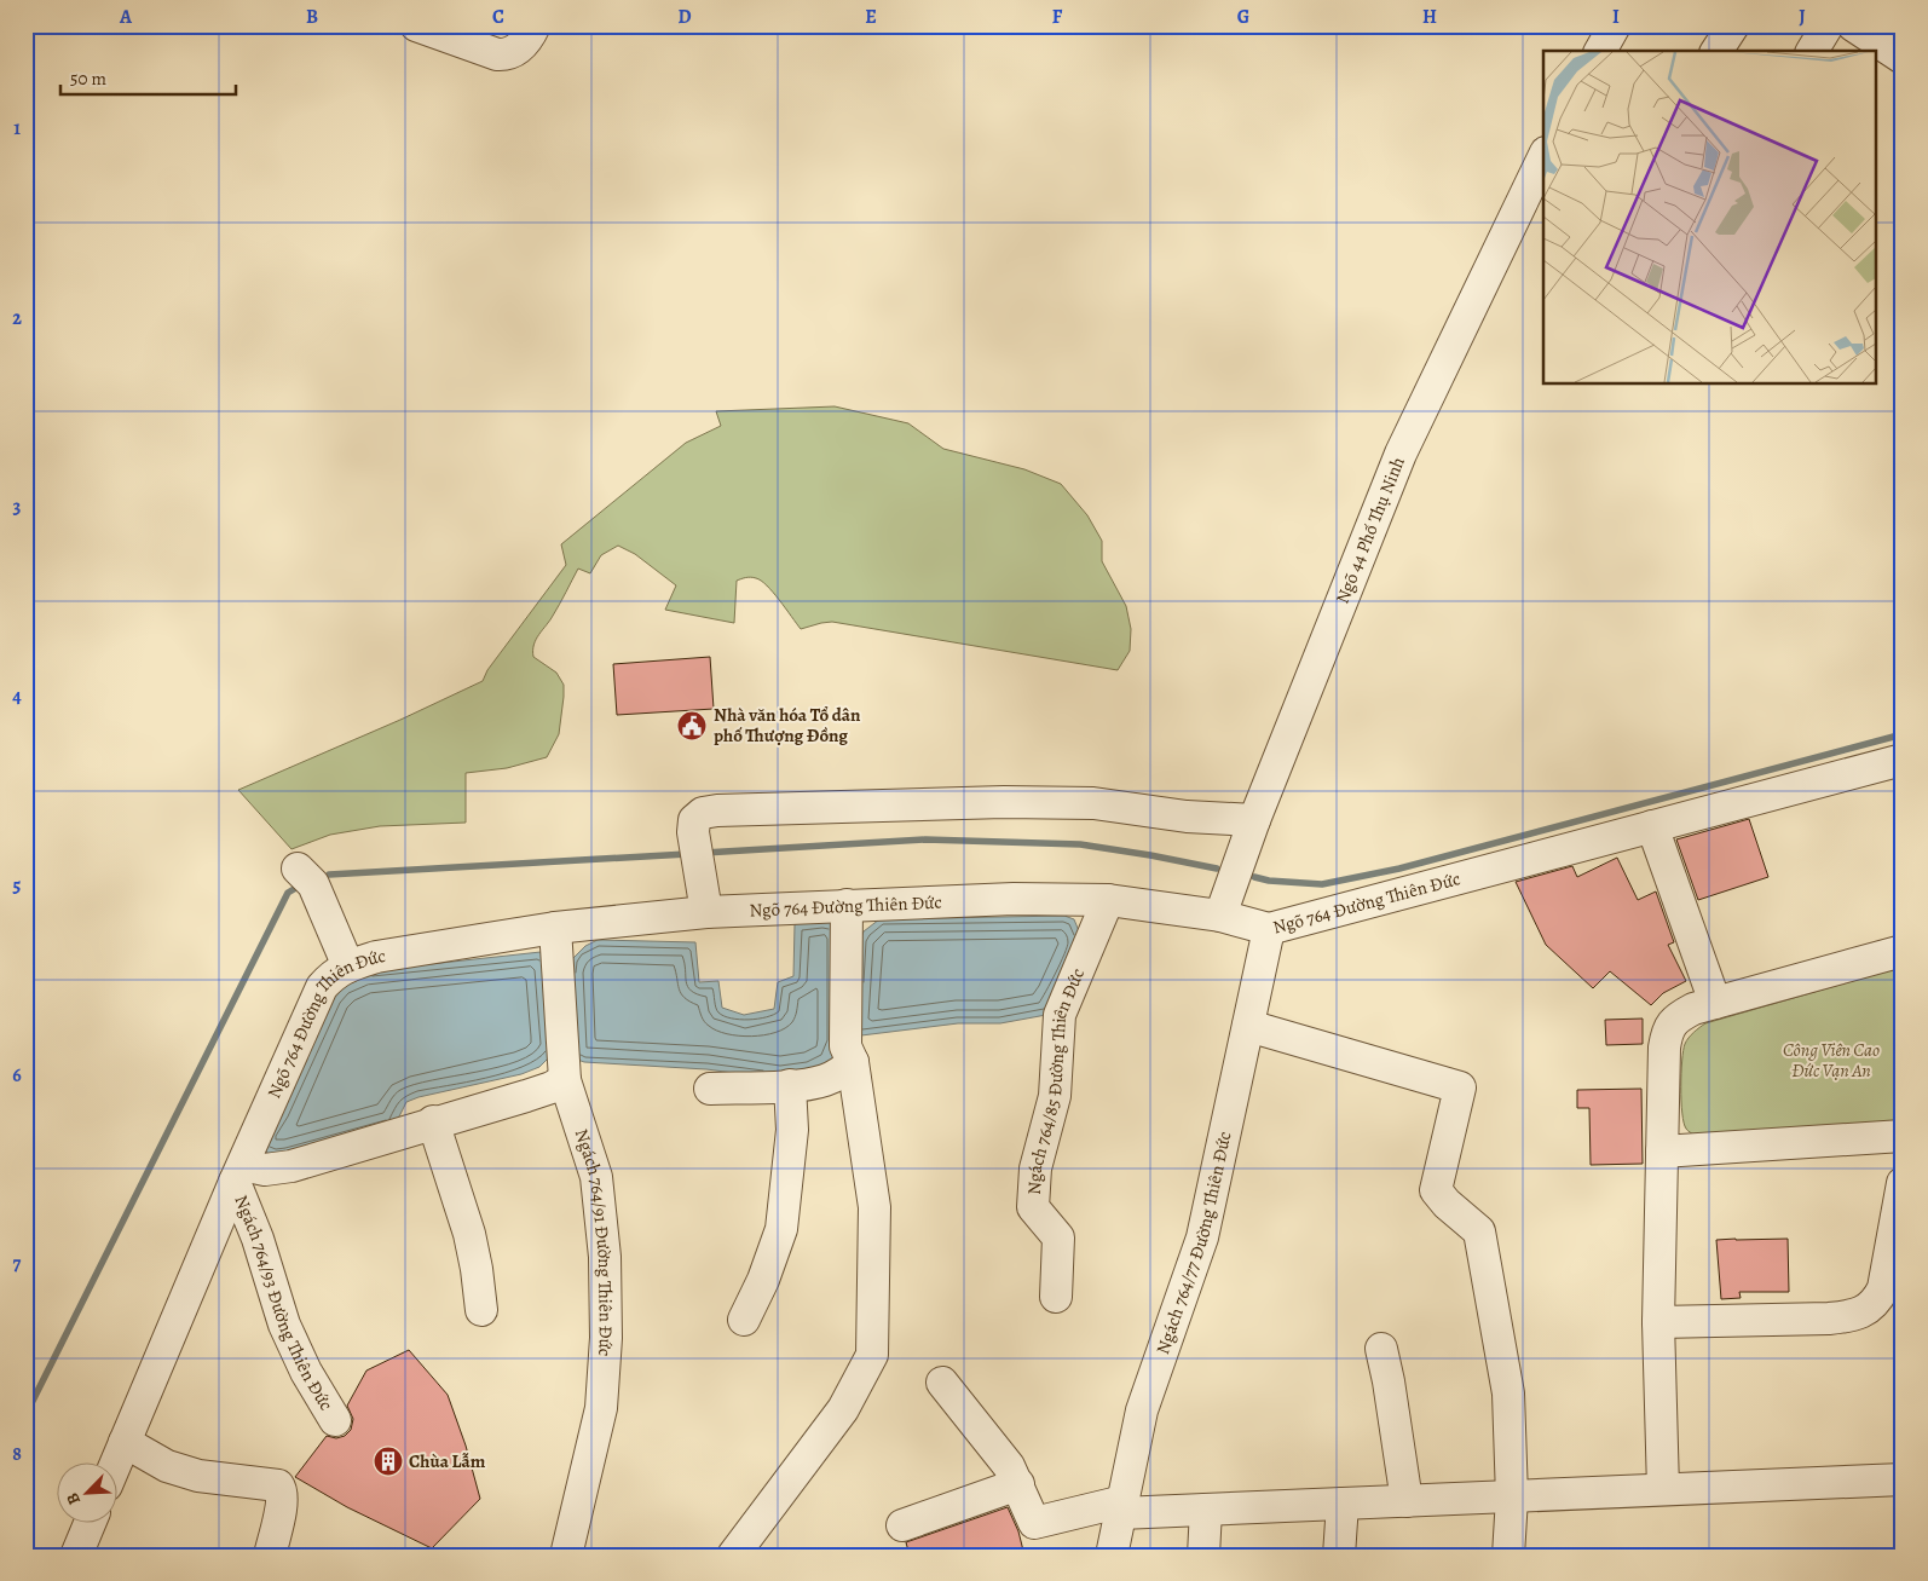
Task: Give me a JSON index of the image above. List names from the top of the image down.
{
  "streets": {
    "street": [
      "Ngõ 44 Phố Thụ Ninh",
      "Ngõ 764 Đường Thiên Đức",
      "Ngách 764/85 Đường Thiên Đức",
      "Ngách 764/91 Đường Thiên Đức",
      "Ngách 764/77 Đường Thiên Đức",
      "Ngách 764/93 Đường Thiên Đức"
    ]
  },
  "crossings": [
    ["Ngõ 44 Phố Thụ Ninh", "Ngõ 764 Đường Thiên Đức"],
    ["Ngõ 764 Đường Thiên Đức", "Ngách 764/85 Đường Thiên Đức"],
    ["Ngõ 764 Đường Thiên Đức", "Ngách 764/91 Đường Thiên Đức"],
    ["Ngõ 764 Đường Thiên Đức", "Ngách 764/77 Đường Thiên Đức"],
    ["Ngõ 764 Đường Thiên Đức", "Ngách 764/93 Đường Thiên Đức"]
  ],
  "parks": ["Công Viên Cao Đức Vạn An"],
  "places": {
    "public building": ["Nhà văn hóa Tổ dân phố Thượng Đồng"],
    "building": ["Chùa Lẫm"]
  },
  "scale_bar": "50 m",
  "north": "bottom left",
  "grid": {
    "columns": [
      "A",
      "B",
      "C",
      "D",
      "E",
      "F",
      "G",
      "H",
      "I",
      "J"
    ],
    "rows": [
      "1",
      "2",
      "3",
      "4",
      "5",
      "6",
      "7",
      "8"
    ]
  }
}
